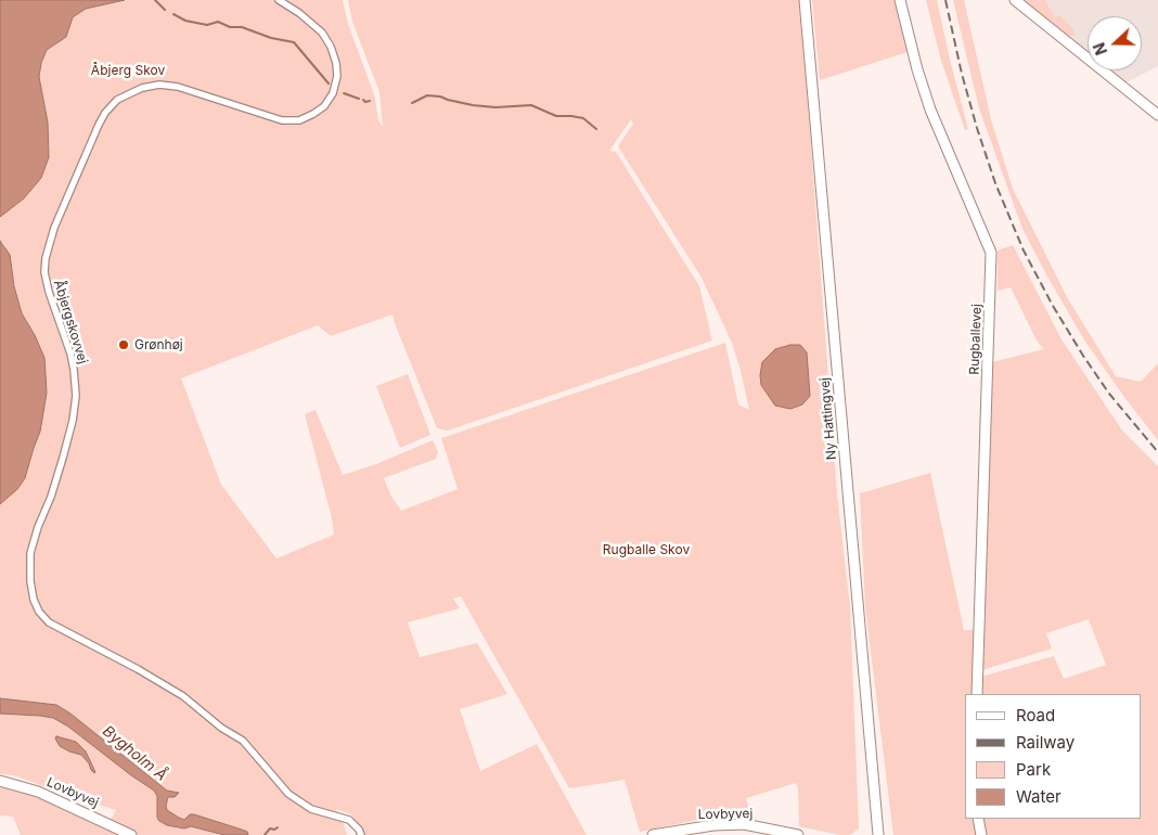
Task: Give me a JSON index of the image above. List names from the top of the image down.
{
  "streets": {
    "street": [
      "Åbjergskovvej",
      "Rugballevej",
      "Ny Hattingvej",
      "Lovbyvej"
    ]
  },
  "water": ["Bygholm Å"],
  "parks": ["Åbjerg Skov", "Rugballe Skov"],
  "places": ["Grønhøj"],
  "legend": [
    "Road",
    "Railway",
    "Park",
    "Water"
  ],
  "north": "left"
}
